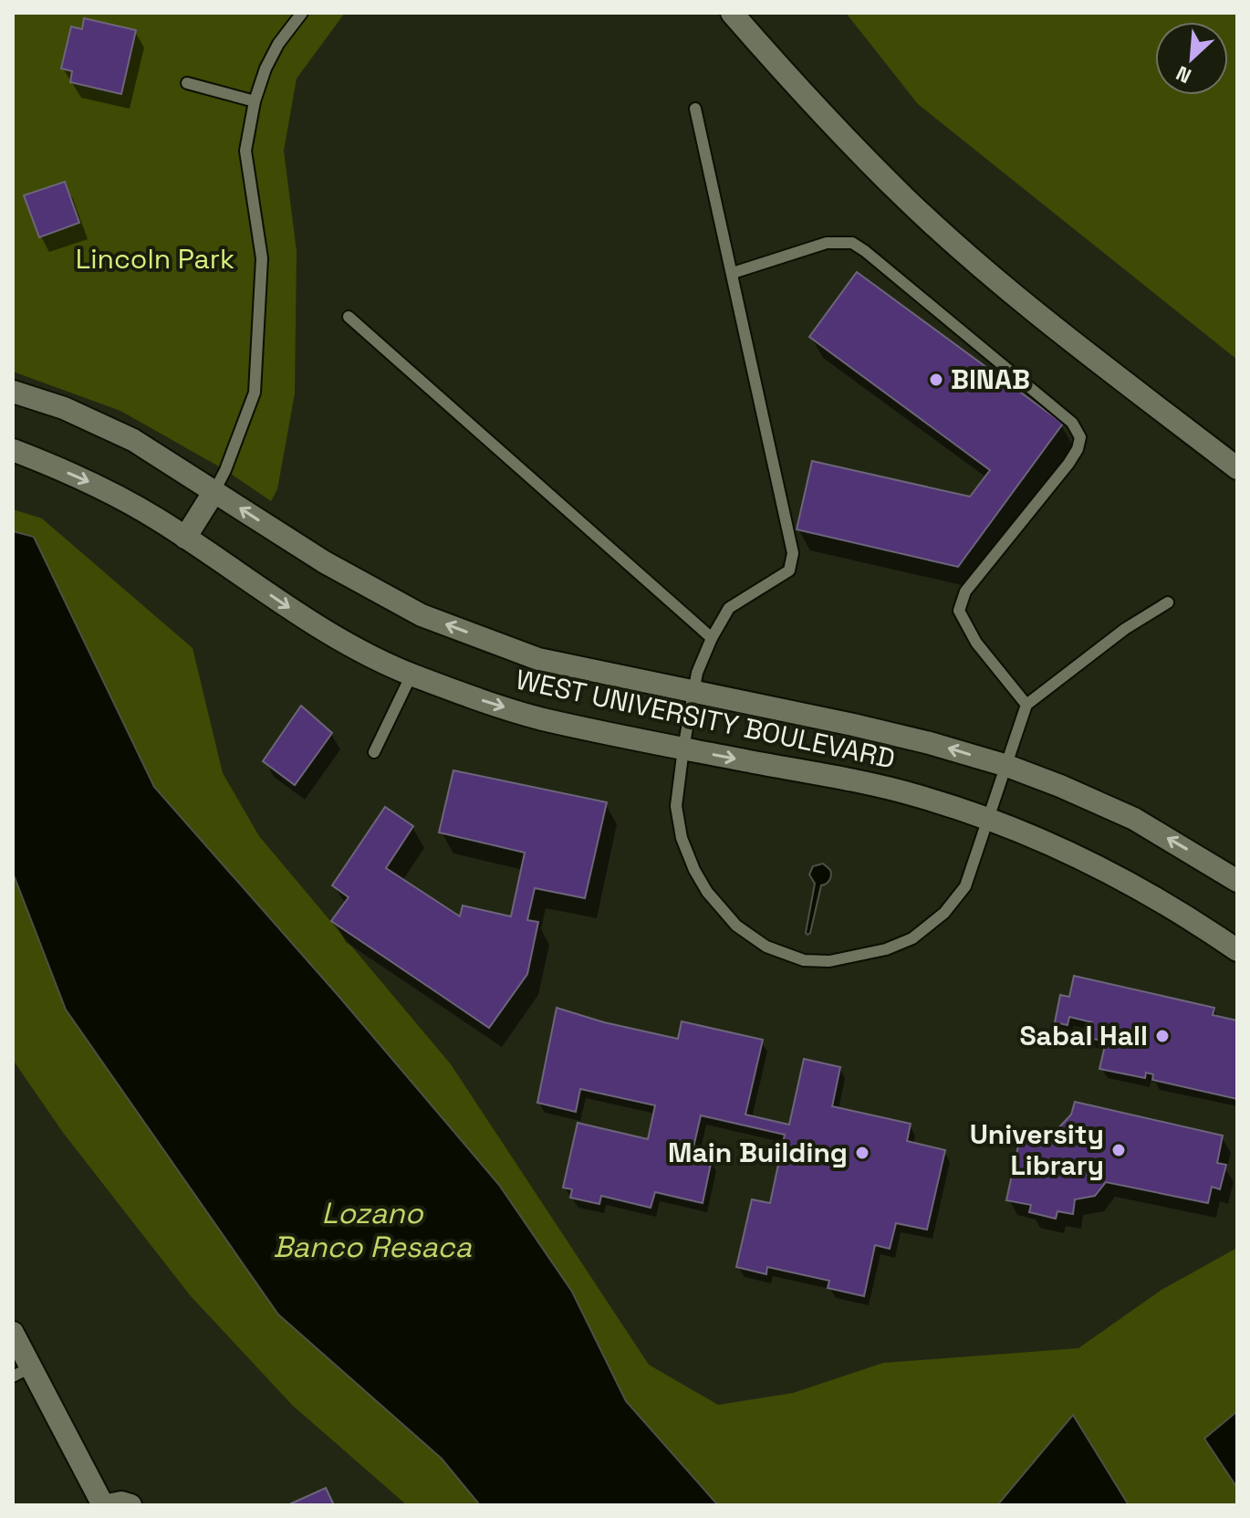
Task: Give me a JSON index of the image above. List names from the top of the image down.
{
  "streets": {
    "main road": ["WEST UNIVERSITY BOULEVARD"]
  },
  "water": ["Lozano Banco Resaca"],
  "parks": ["Lincoln Park"],
  "places": [
    "BINAB",
    "Sabal Hall",
    "University Library",
    "Main Building"
  ],
  "north": "bottom left"
}
